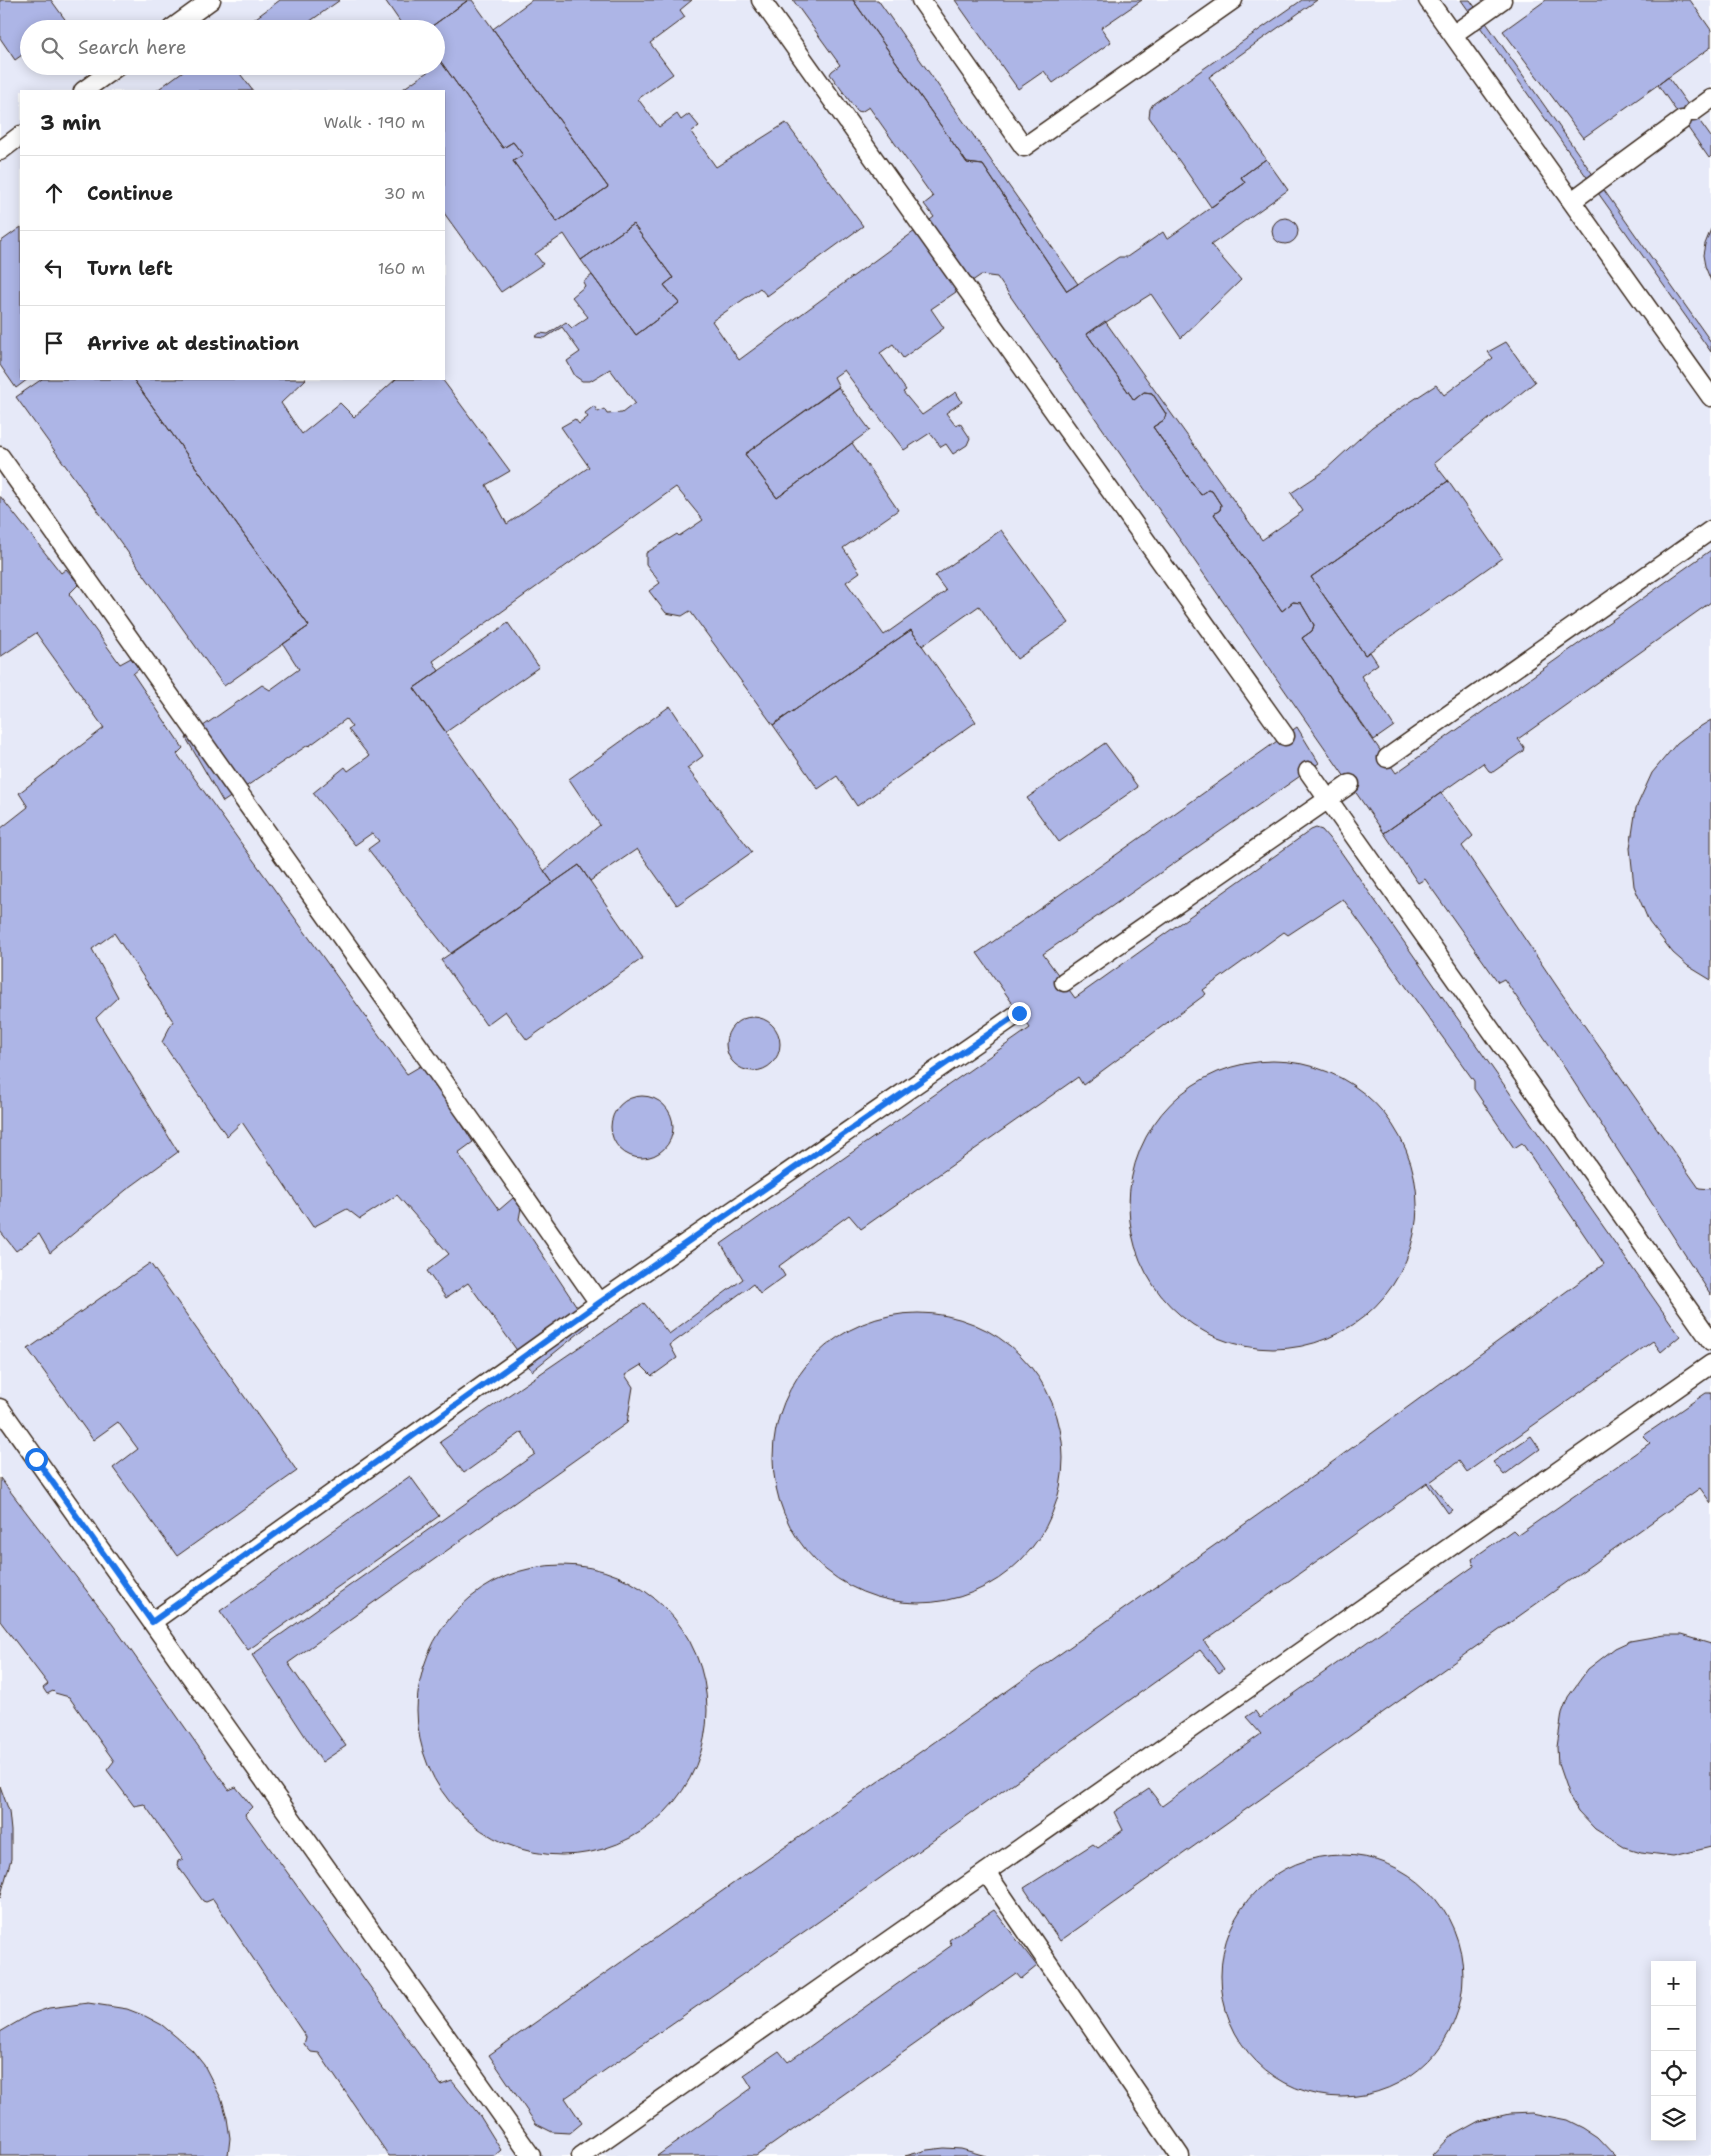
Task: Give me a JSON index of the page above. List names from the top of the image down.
{
  "page": {
    "search": "Search here",
    "heading": ["3 min", "Walk · 190 m"],
    "list": [
      ["Continue", "30 m"],
      ["Turn left", "160 m"],
      "Arrive at destination"
    ],
    "map_buttons": ["+", "−"]
  }
}
